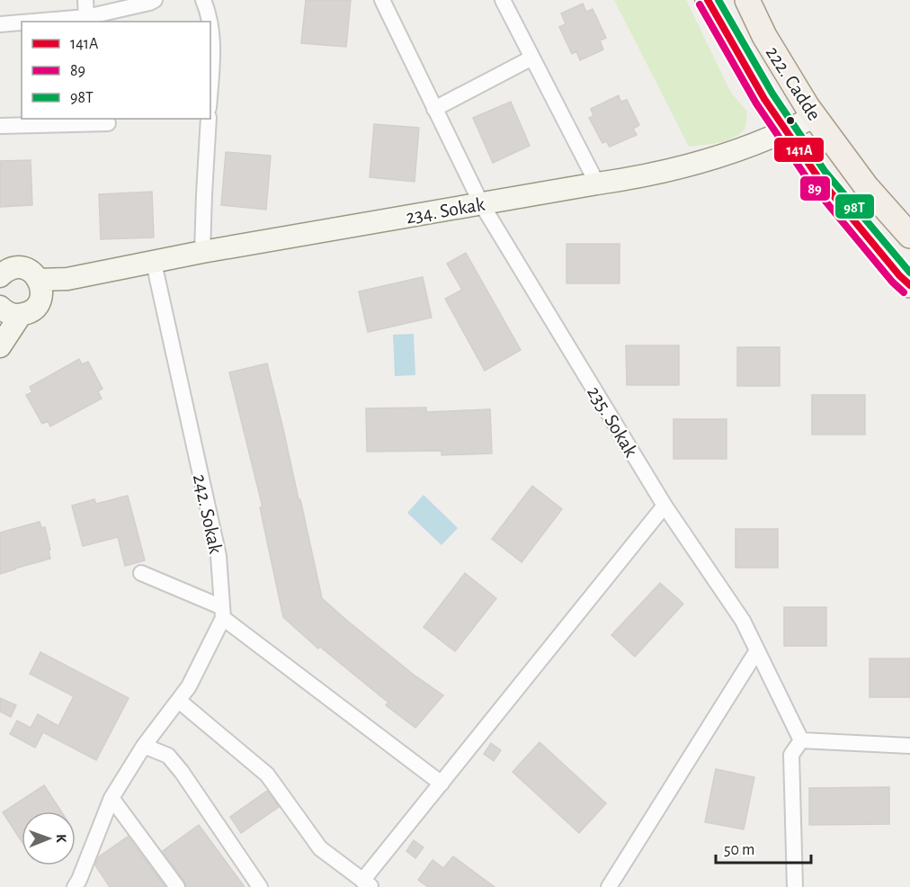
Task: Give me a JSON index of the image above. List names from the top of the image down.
{
  "streets": {
    "main road": ["222. Cadde"],
    "street": ["234. Sokak", "235. Sokak", "242. Sokak"]
  },
  "crossings": [
    ["222. Cadde", "234. Sokak"],
    ["234. Sokak", "235. Sokak"],
    ["234. Sokak", "242. Sokak"]
  ],
  "lines": ["transit line 141A", "transit line 98T", "transit line 89"],
  "legend": ["141A", "89", "98T"],
  "scale_bar": "50 m",
  "north": "right"
}
